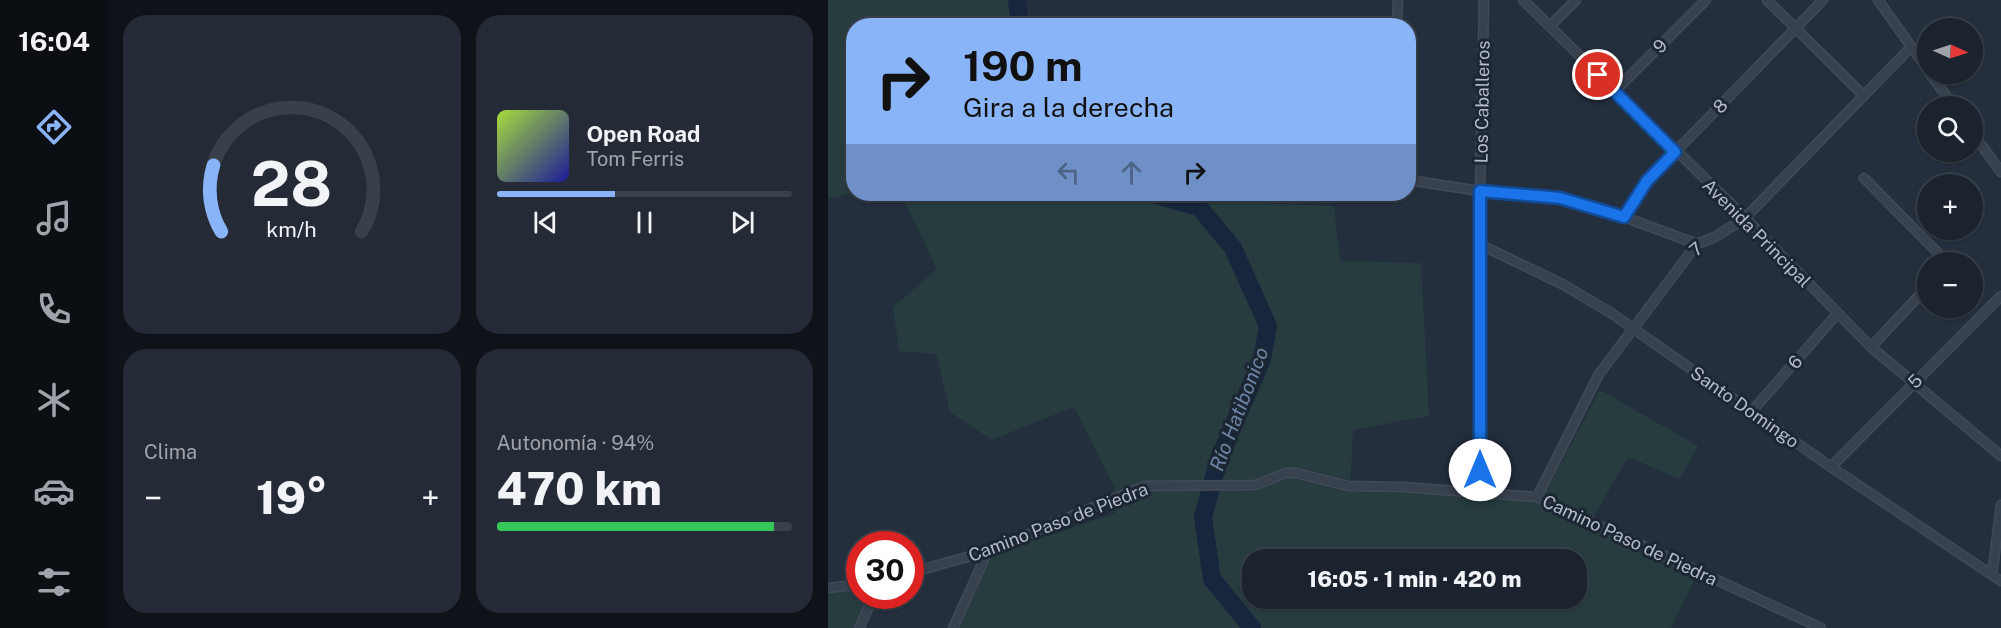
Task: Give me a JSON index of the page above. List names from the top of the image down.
{
  "streets": {
    "street": [
      "9",
      "Los Caballeros",
      "8",
      "Avenida Principal",
      "7",
      "6",
      "5",
      "Santo Domingo",
      "Camino Paso de Piedra"
    ]
  },
  "crossings": [
    ["9", "Avenida Principal"],
    ["Los Caballeros", "Santo Domingo"],
    ["Los Caballeros", "Camino Paso de Piedra"],
    ["8", "Avenida Principal"],
    ["Avenida Principal", "7"],
    ["Avenida Principal", "6"],
    ["Avenida Principal", "5"],
    ["7", "Santo Domingo"],
    ["7", "Camino Paso de Piedra"],
    ["6", "Santo Domingo"],
    ["5", "Santo Domingo"]
  ],
  "water": ["Río Hatibonico"],
  "north": "right",
  "page": {
    "tabs": "16:04",
    "map_buttons": ["+", "−"],
    "turn": ["190 m", "Gira a la derecha"],
    "song": ["Open Road", "Tom Ferris"],
    "tile": [
      "Clima",
      ["Autonomía · 94%", "470 km"]
    ],
    "heat": ["−", "19°", "+"],
    "limit": "30",
    "trip": "16:05 · 1 min · 420 m",
    "gauge": ["28", "km/h"]
  }
}
